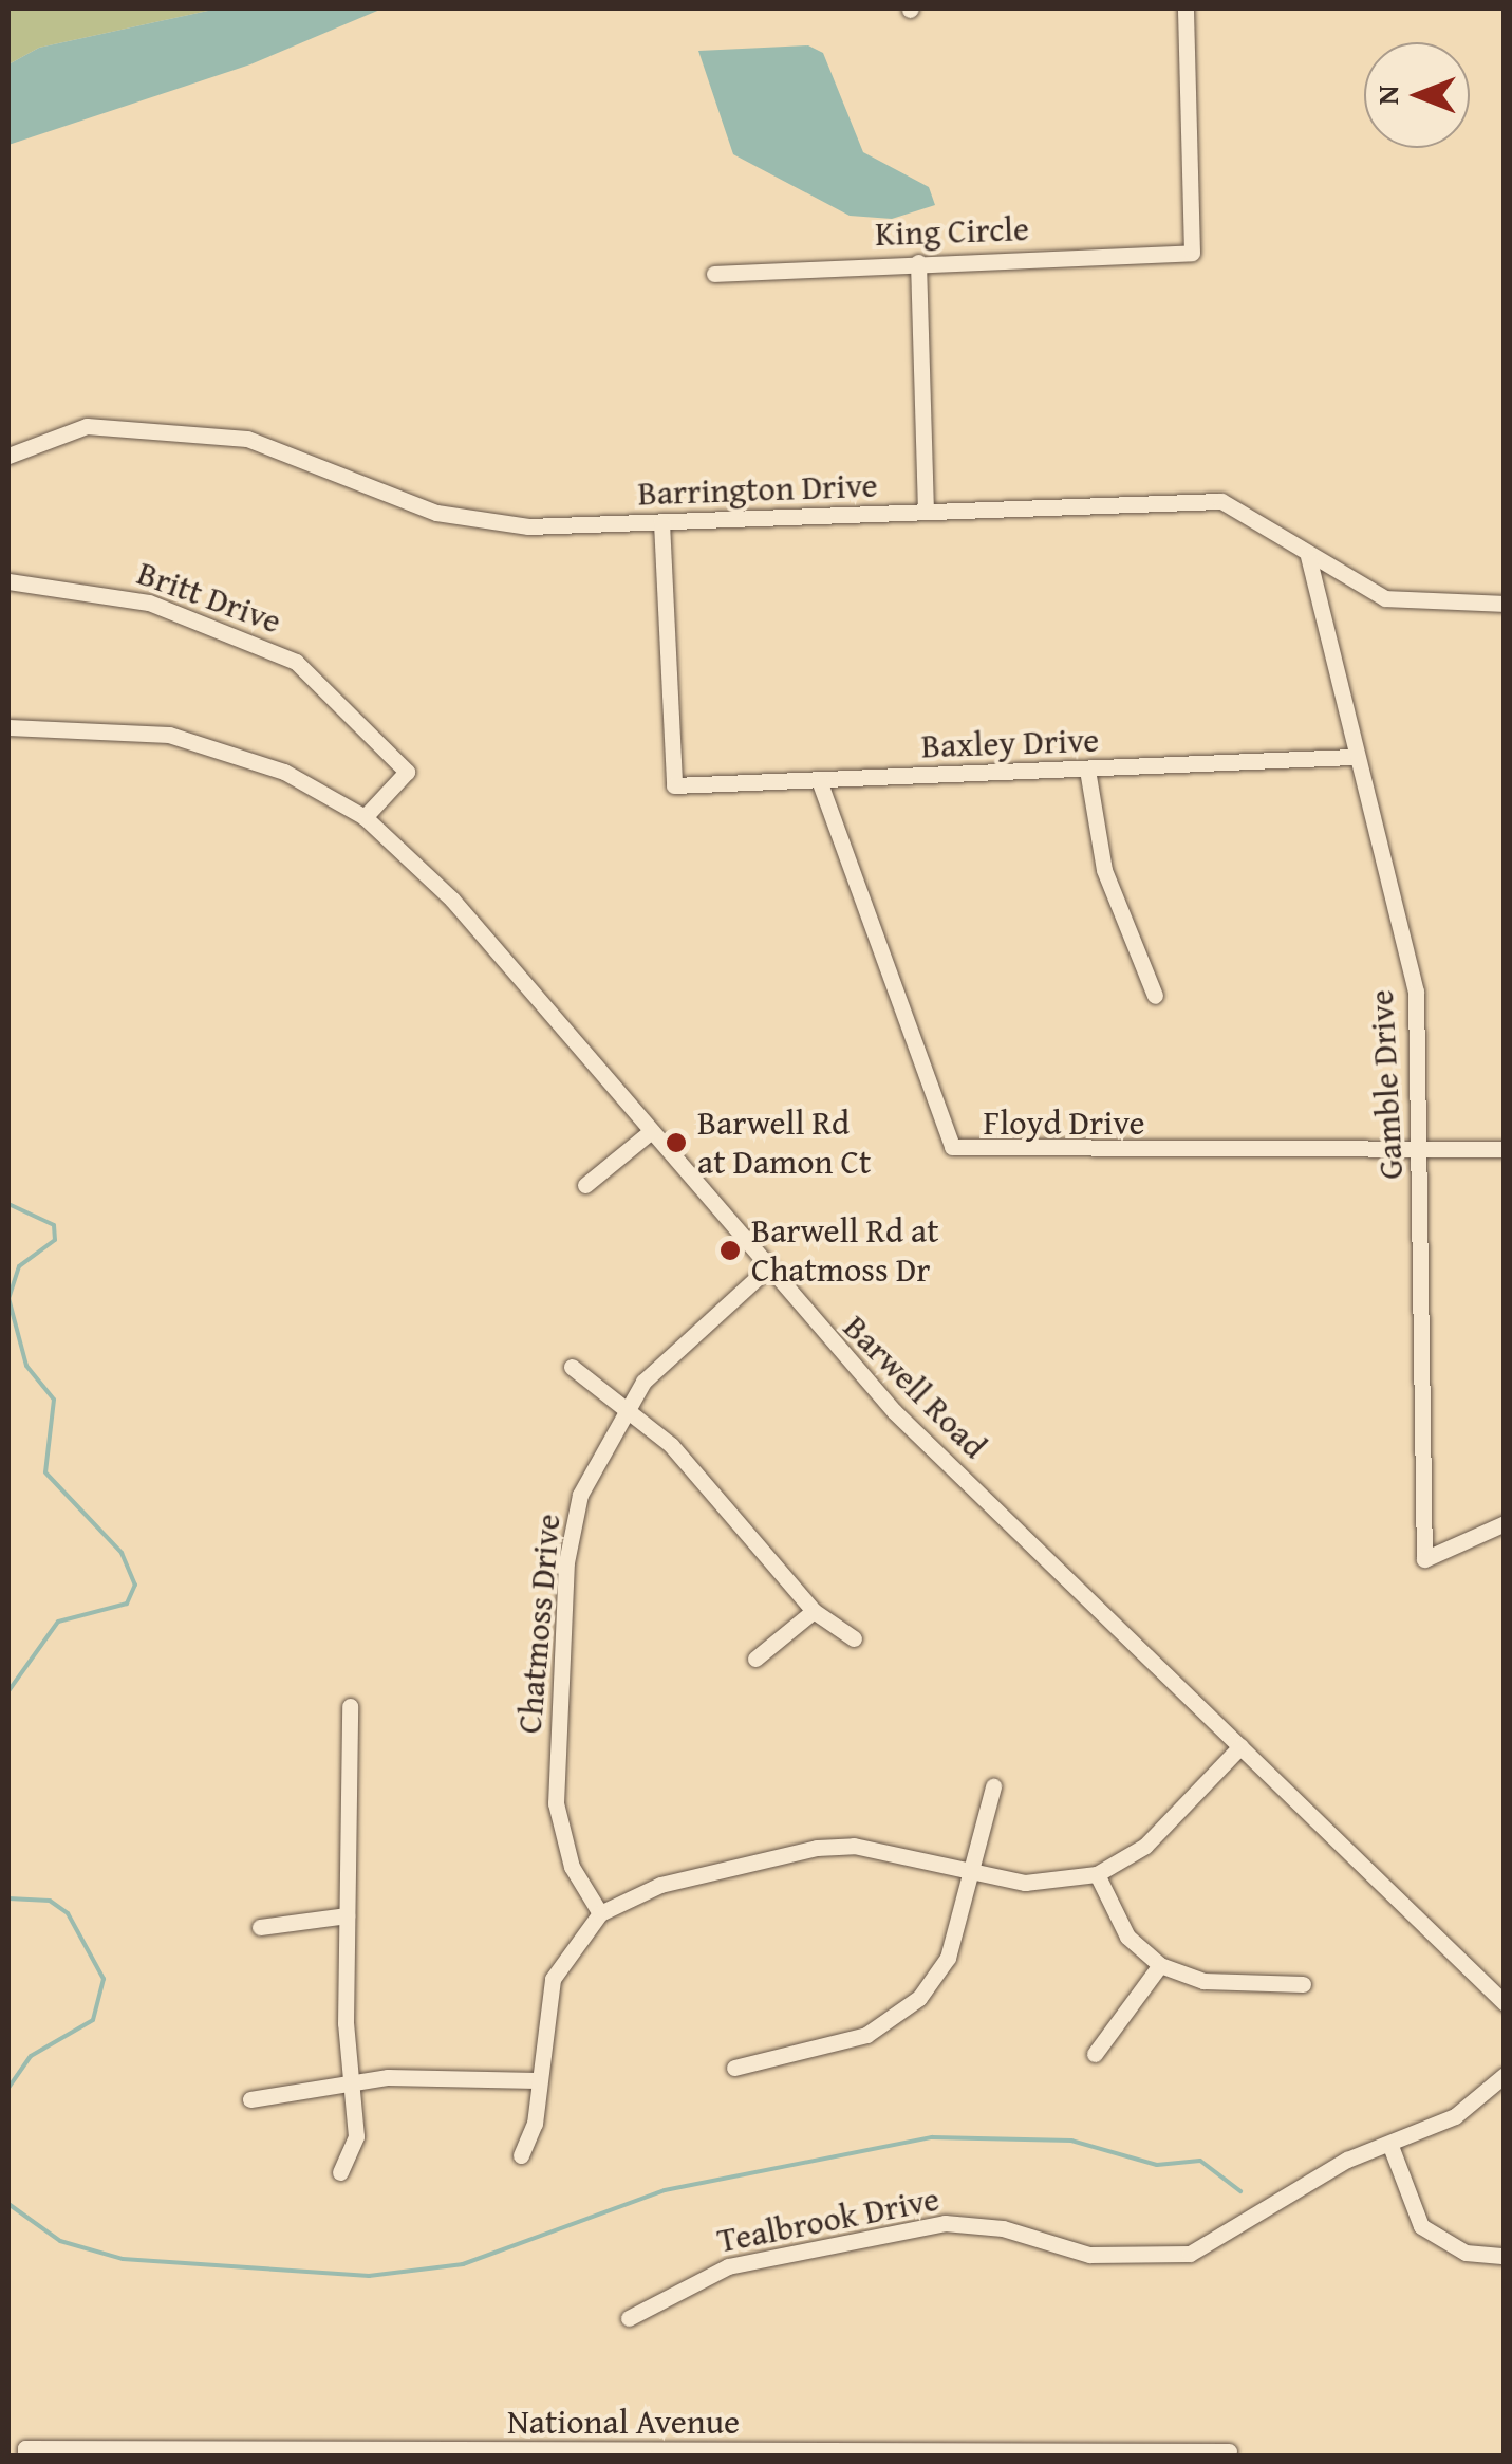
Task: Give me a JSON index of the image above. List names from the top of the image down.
{
  "streets": {
    "street": [
      "King Circle",
      "Barrington Drive",
      "Britt Drive",
      "Baxley Drive",
      "Gamble Drive",
      "Floyd Drive",
      "Barwell Road",
      "Chatmoss Drive",
      "Tealbrook Drive",
      "National Avenue"
    ]
  },
  "crossings": [
    ["Barrington Drive", "Baxley Drive"],
    ["Barrington Drive", "Gamble Drive"],
    ["Britt Drive", "Barwell Road"],
    ["Baxley Drive", "Gamble Drive"],
    ["Baxley Drive", "Floyd Drive"],
    ["Gamble Drive", "Floyd Drive"],
    ["Barwell Road", "Chatmoss Drive"]
  ],
  "places": ["Barwell Rd at Damon Ct", "Barwell Rd at Chatmoss Dr"],
  "north": "left"
}
